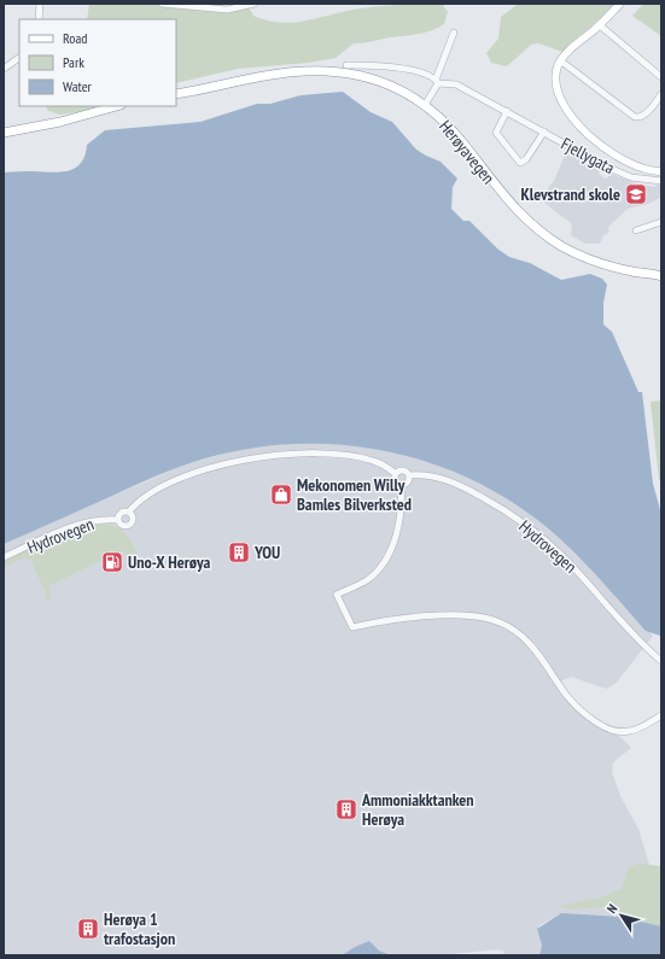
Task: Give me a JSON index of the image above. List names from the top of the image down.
{
  "streets": {
    "highway": ["Herøyavegen"],
    "street": ["Fjellygata", "Hydrovegen"]
  },
  "places": {
    "school or university": ["Klevstrand skole"],
    "shop": ["Mekonomen Willy Bamles Bilverksted"],
    "building": ["YOU", "Ammoniakktanken Herøya", "Herøya 1 trafostasjon"],
    "fuel station": ["Uno-X Herøya"]
  },
  "legend": ["Road", "Park", "Water"],
  "north": "top left"
}
